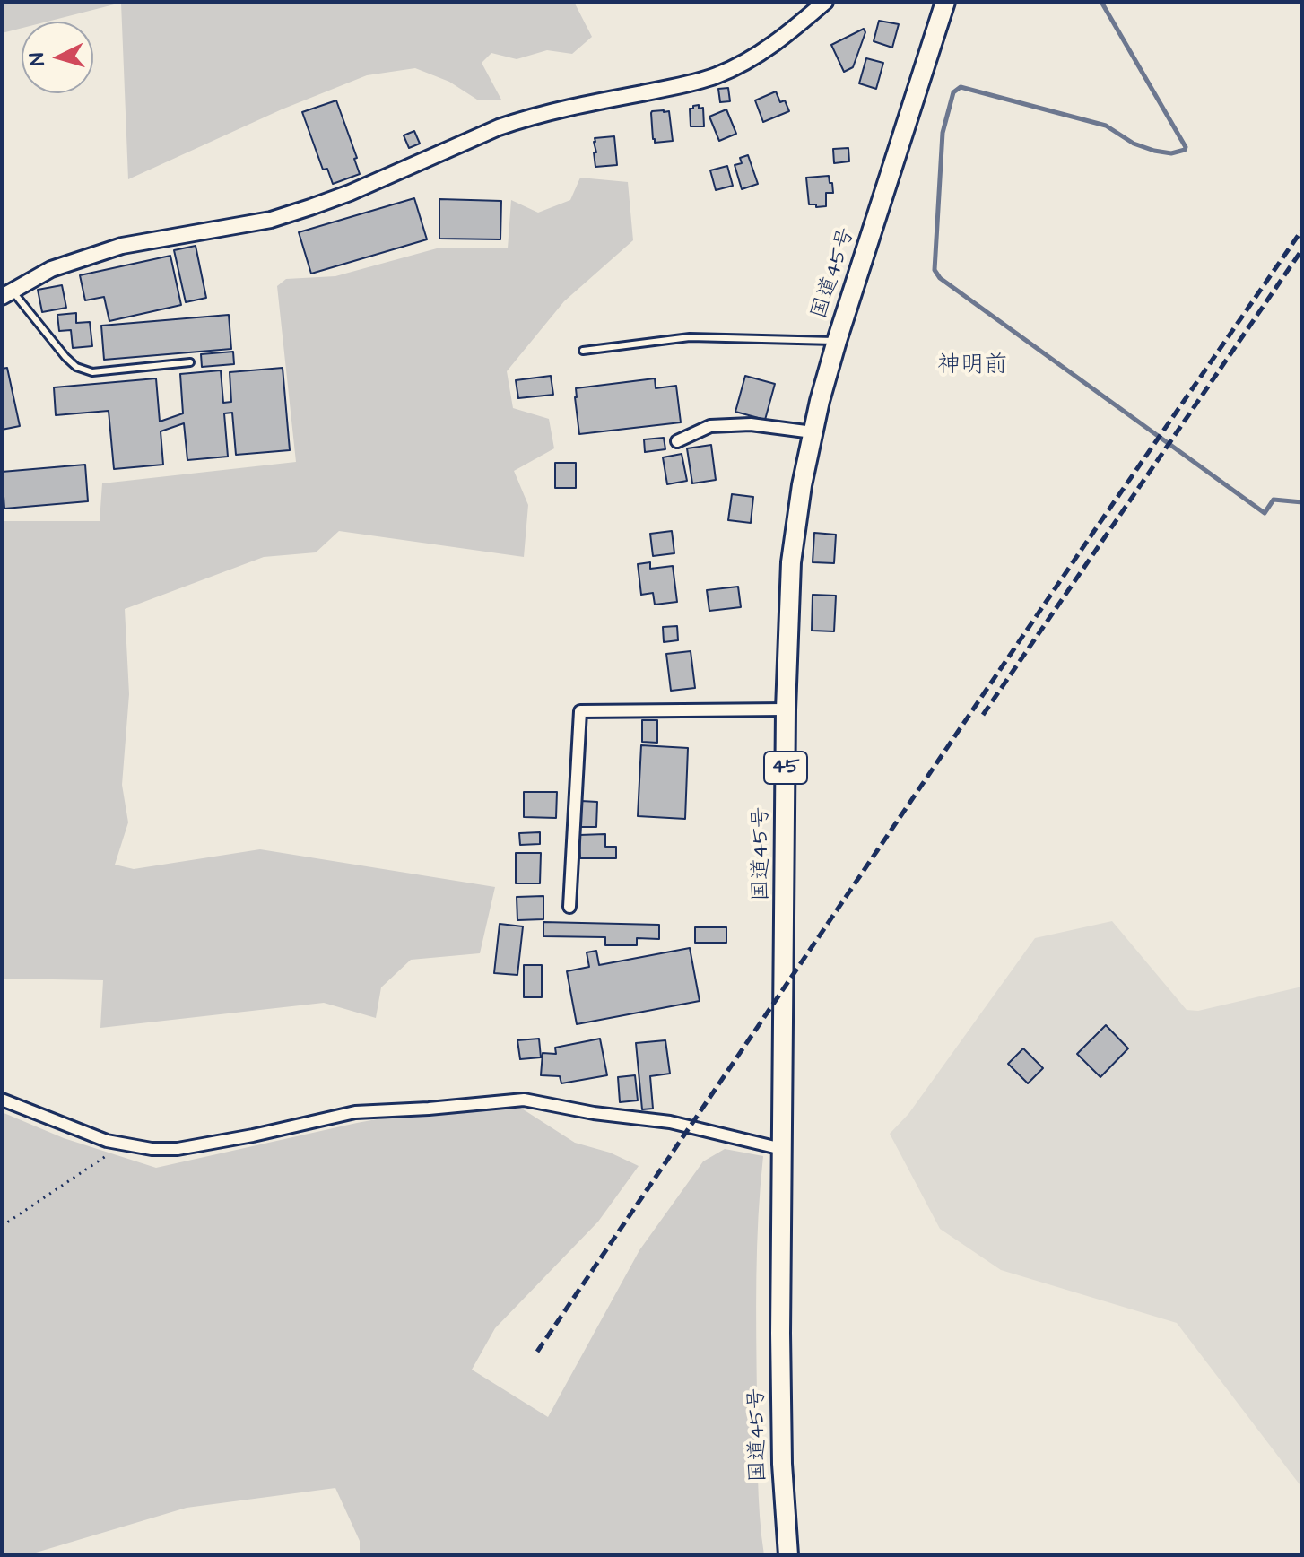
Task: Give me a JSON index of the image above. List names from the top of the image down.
{
  "streets": {
    "highway": ["国道45号", "45"]
  },
  "districts": ["神明前"],
  "north": "left"
}
